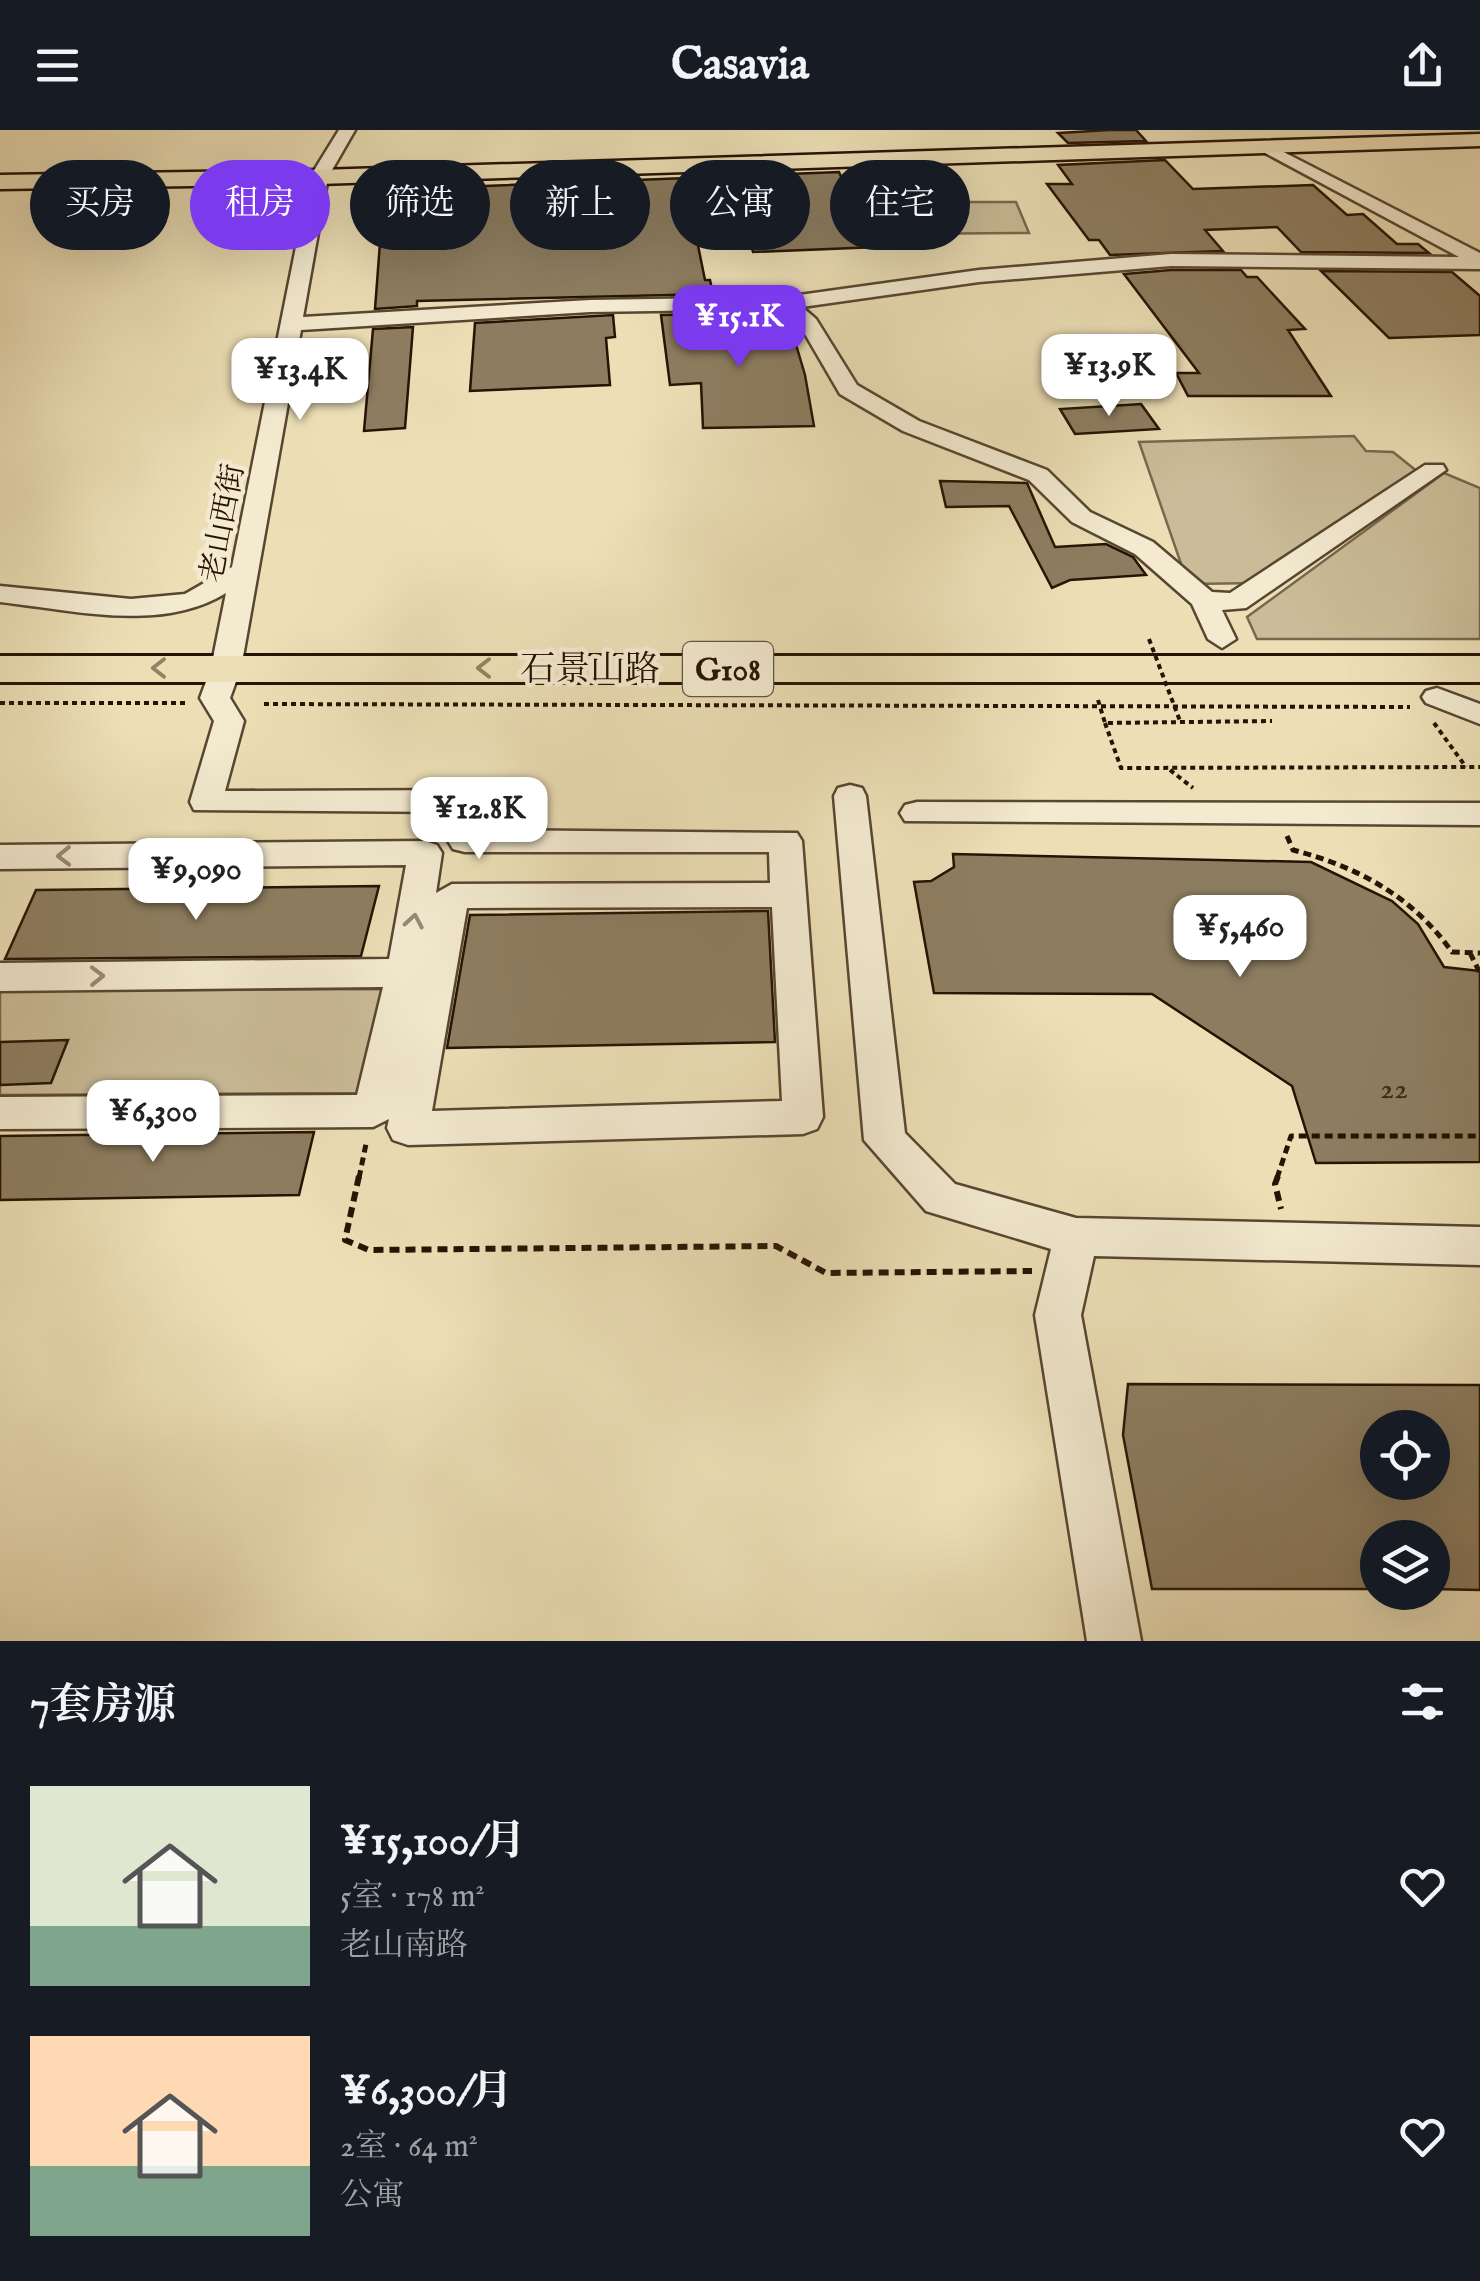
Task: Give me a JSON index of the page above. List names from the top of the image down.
{
  "streets": {
    "highway": ["石景山路", "G108"],
    "street": ["老山西街"]
  },
  "crossings": [
    ["老山西街", "石景山路"]
  ],
  "house_numbers": ["22"],
  "page": {
    "header": "Casavia",
    "chip": [
      "买房",
      "租房",
      "筛选",
      "新上",
      "公寓",
      "住宅"
    ],
    "price": [
      "¥15.1K",
      "¥13.9K",
      "¥13.4K",
      "¥12.8K",
      "¥9,090",
      "¥5,460",
      "¥6,300"
    ],
    "heading": "7套房源",
    "list": [
      {
        "name": "¥15,100/月",
        "note": "5室 · 178 m² · 老山南路"
      },
      {
        "name": "¥6,300/月",
        "note": "2室 · 64 m² · 公寓"
      }
    ]
  }
}
